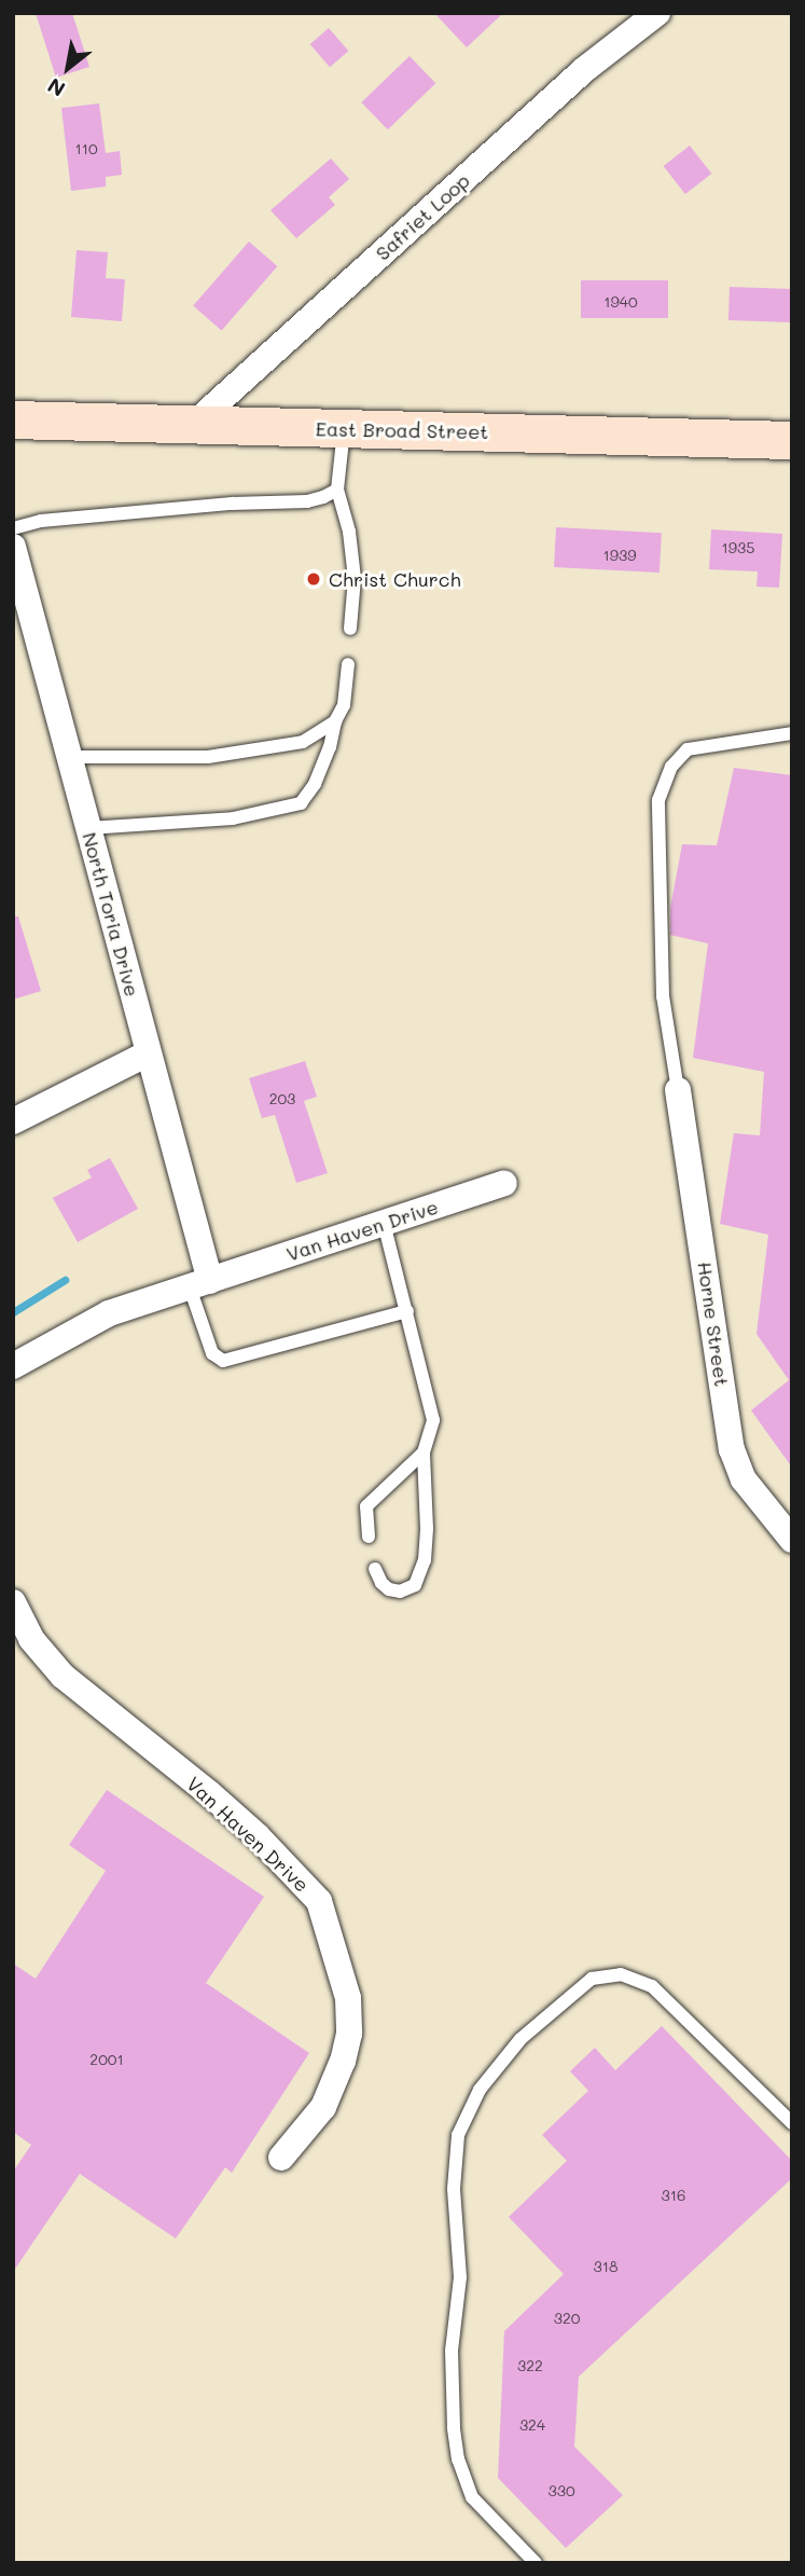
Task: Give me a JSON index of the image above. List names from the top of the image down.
{
  "streets": {
    "main road": ["East Broad Street"],
    "street": [
      "Safriet Loop",
      "North Toria Drive",
      "Van Haven Drive",
      "Horne Street"
    ]
  },
  "crossings": [
    ["Safriet Loop", "East Broad Street"],
    ["North Toria Drive", "Van Haven Drive"]
  ],
  "places": ["Christ Church"],
  "house_numbers": [
    "110",
    "1940",
    "1935",
    "1939",
    "203",
    "2001",
    "316",
    "318",
    "320",
    "322",
    "324",
    "330"
  ],
  "north": "bottom left"
}
